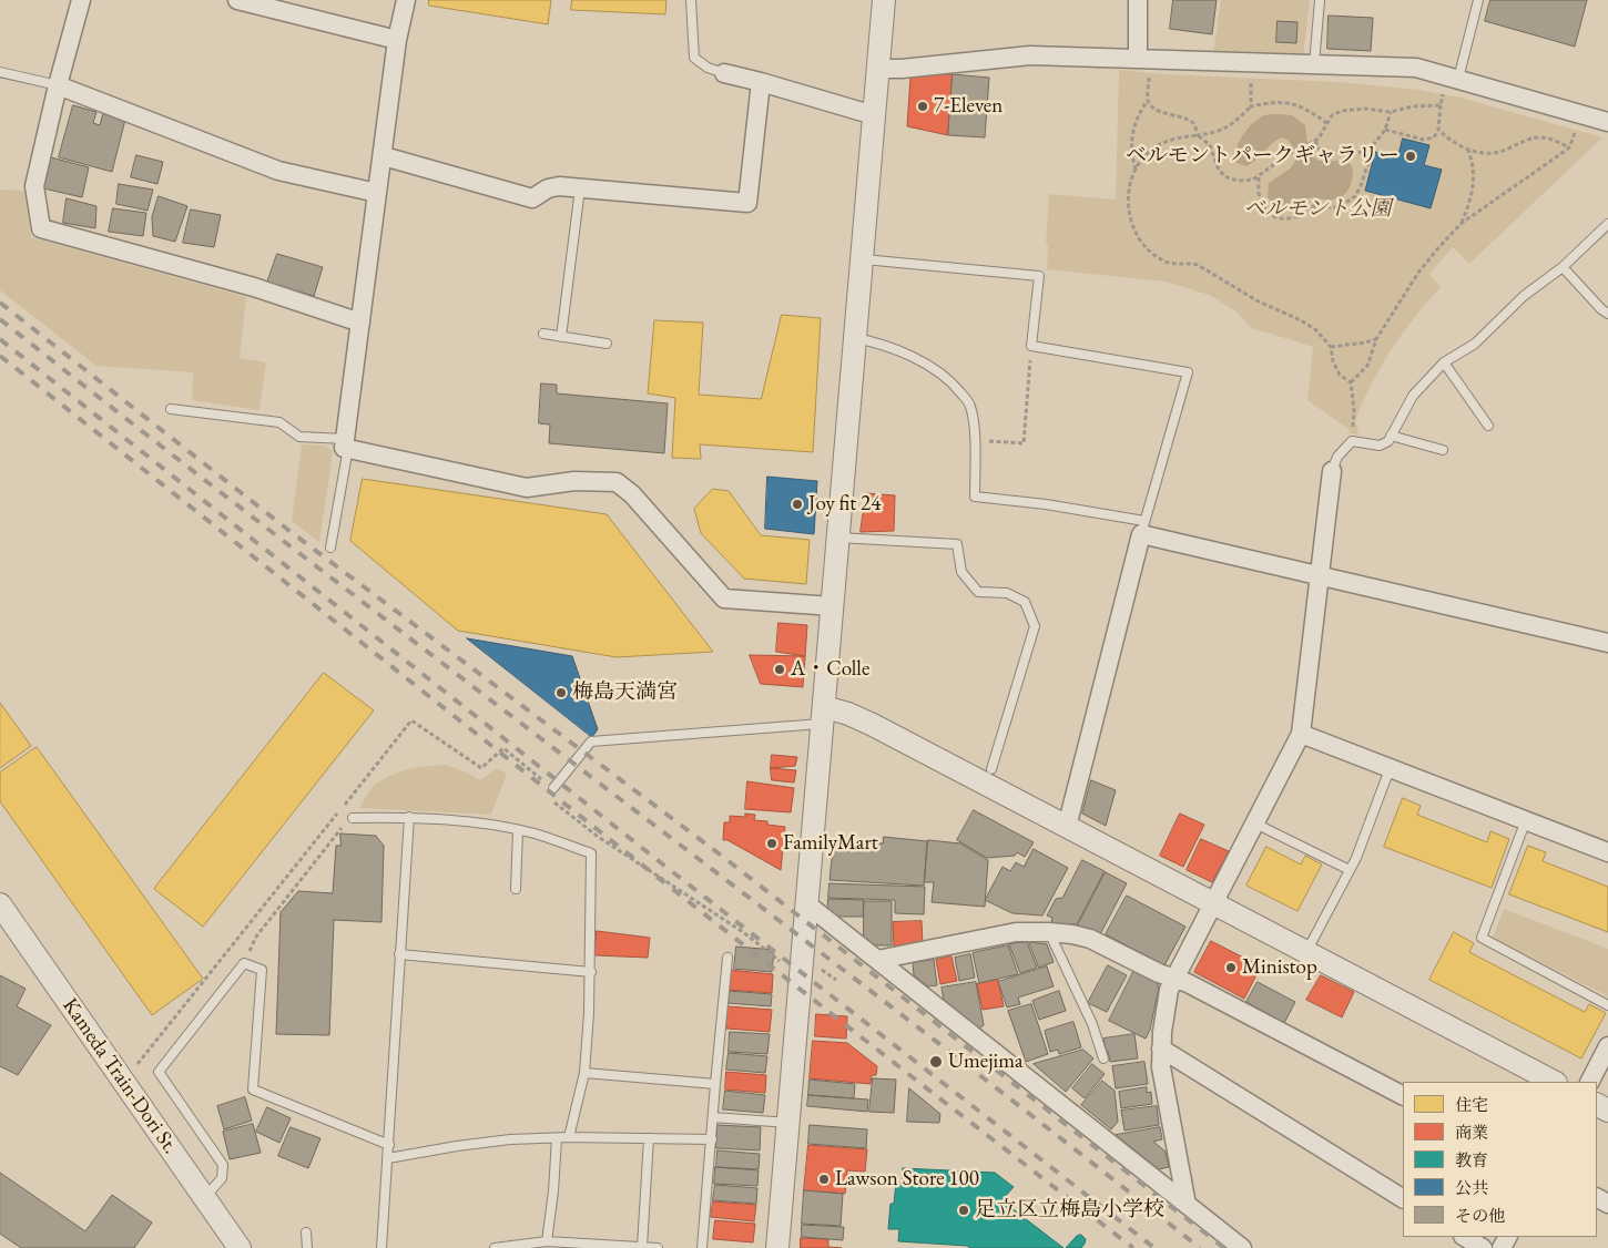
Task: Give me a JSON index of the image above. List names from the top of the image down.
{
  "streets": {
    "street": ["Kameda Train-Dori St."]
  },
  "parks": ["ベルモント公園"],
  "places": [
    "7-Eleven",
    "ベルモントパークギャラリー",
    "Joy fit 24",
    "A・Colle",
    "梅島天満宮",
    "FamilyMart",
    "Ministop",
    "Umejima",
    "Lawson Store 100",
    "足立区立梅島小学校"
  ],
  "legend": [
    "住宅",
    "商業",
    "教育",
    "公共",
    "その他"
  ]
}
